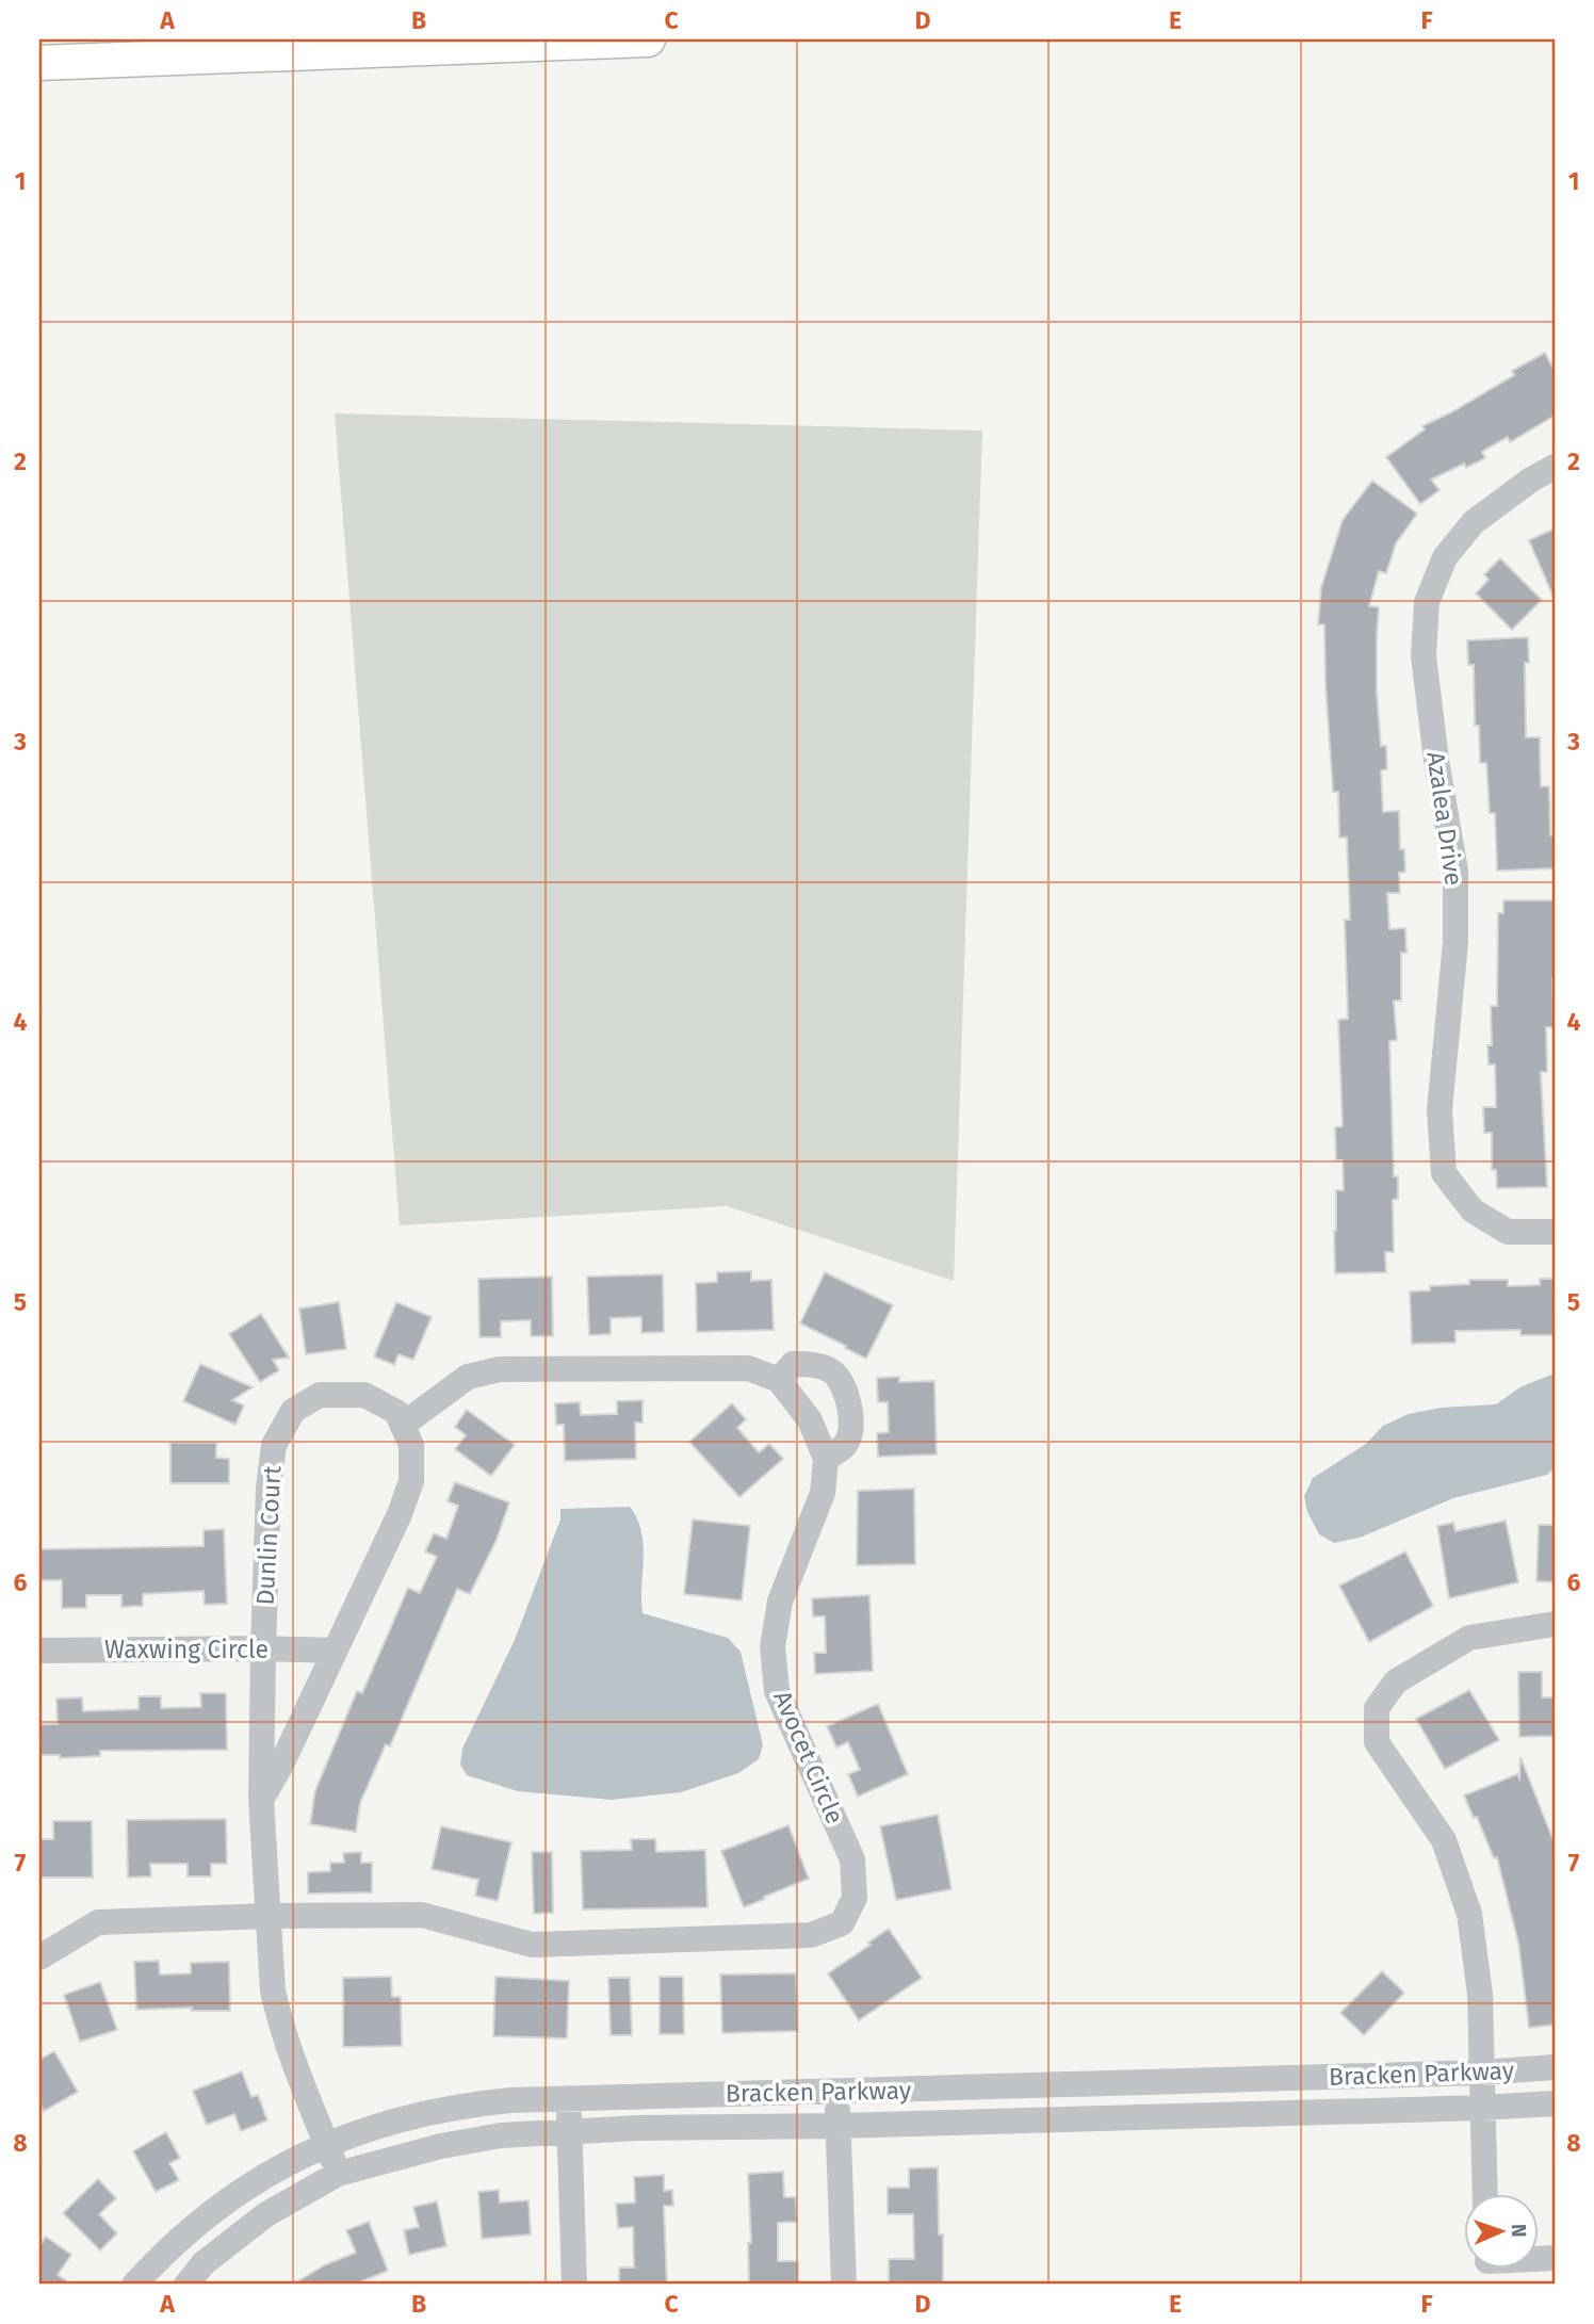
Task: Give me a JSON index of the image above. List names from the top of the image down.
{
  "streets": {
    "street": [
      "Azalea Drive",
      "Dunlin Court",
      "Waxwing Circle",
      "Avocet Circle",
      "Bracken Parkway"
    ]
  },
  "crossings": [
    ["Dunlin Court", "Waxwing Circle"],
    ["Dunlin Court", "Avocet Circle"],
    ["Dunlin Court", "Bracken Parkway"]
  ],
  "north": "right",
  "grid": {
    "columns": [
      "A",
      "B",
      "C",
      "D",
      "E",
      "F"
    ],
    "rows": [
      "1",
      "2",
      "3",
      "4",
      "5",
      "6",
      "7",
      "8"
    ]
  }
}
